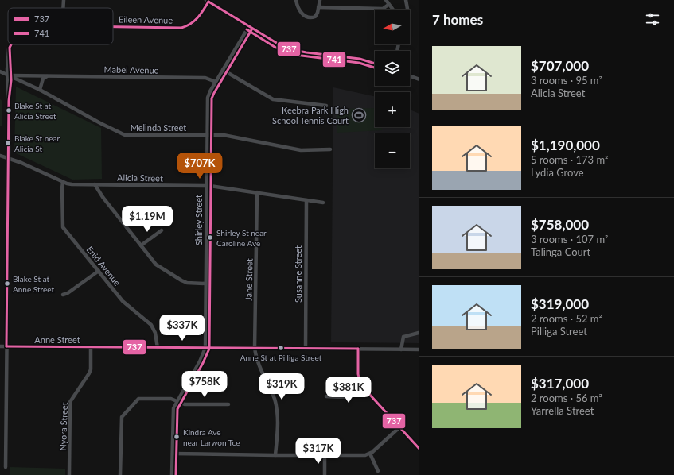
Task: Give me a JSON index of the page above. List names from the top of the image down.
{
  "streets": {
    "street": [
      "Eileen Avenue",
      "Mabel Avenue",
      "Melinda Street",
      "Alicia Street",
      "Shirley Street",
      "Enid Avenue",
      "Susanne Street",
      "Jane Street",
      "Anne Street",
      "Nyora Street"
    ]
  },
  "crossings": [
    ["Eileen Avenue", "Mabel Avenue"],
    ["Eileen Avenue", "Melinda Street"],
    ["Mabel Avenue", "Melinda Street"],
    ["Mabel Avenue", "Shirley Street"],
    ["Melinda Street", "Shirley Street"],
    ["Alicia Street", "Shirley Street"],
    ["Alicia Street", "Enid Avenue"],
    ["Alicia Street", "Susanne Street"],
    ["Alicia Street", "Jane Street"],
    ["Shirley Street", "Anne Street"],
    ["Enid Avenue", "Anne Street"],
    ["Susanne Street", "Anne Street"],
    ["Jane Street", "Anne Street"],
    ["Anne Street", "Nyora Street"]
  ],
  "places": {
    "other": [
      "Blake St at Alicia Street",
      "Blake St near Alicia St",
      "Shirley St near Caroline Ave",
      "Blake St at Anne Street",
      "Anne St at Pilliga Street",
      "Kindra Ave near Larwon Tce"
    ],
    "sports": ["Keebra Park High School Tennis Court"]
  },
  "lines": ["transit line 737", "transit line 741"],
  "legend": ["737", "741"],
  "north": "left",
  "page": {
    "heading": "7 homes",
    "map_buttons": ["+", "−"],
    "list": [
      {
        "name": "$707,000",
        "note": "3 rooms · 95 m² · Alicia Street"
      },
      {
        "name": "$1,190,000",
        "note": "5 rooms · 173 m² · Lydia Grove"
      },
      {
        "name": "$758,000",
        "note": "3 rooms · 107 m² · Talinga Court"
      },
      {
        "name": "$319,000",
        "note": "2 rooms · 52 m² · Pilliga Street"
      },
      {
        "name": "$317,000",
        "note": "2 rooms · 56 m² · Yarrella Street"
      }
    ],
    "price": [
      "$707K",
      "$1.19M",
      "$337K",
      "$758K",
      "$319K",
      "$381K",
      "$317K"
    ]
  }
}
